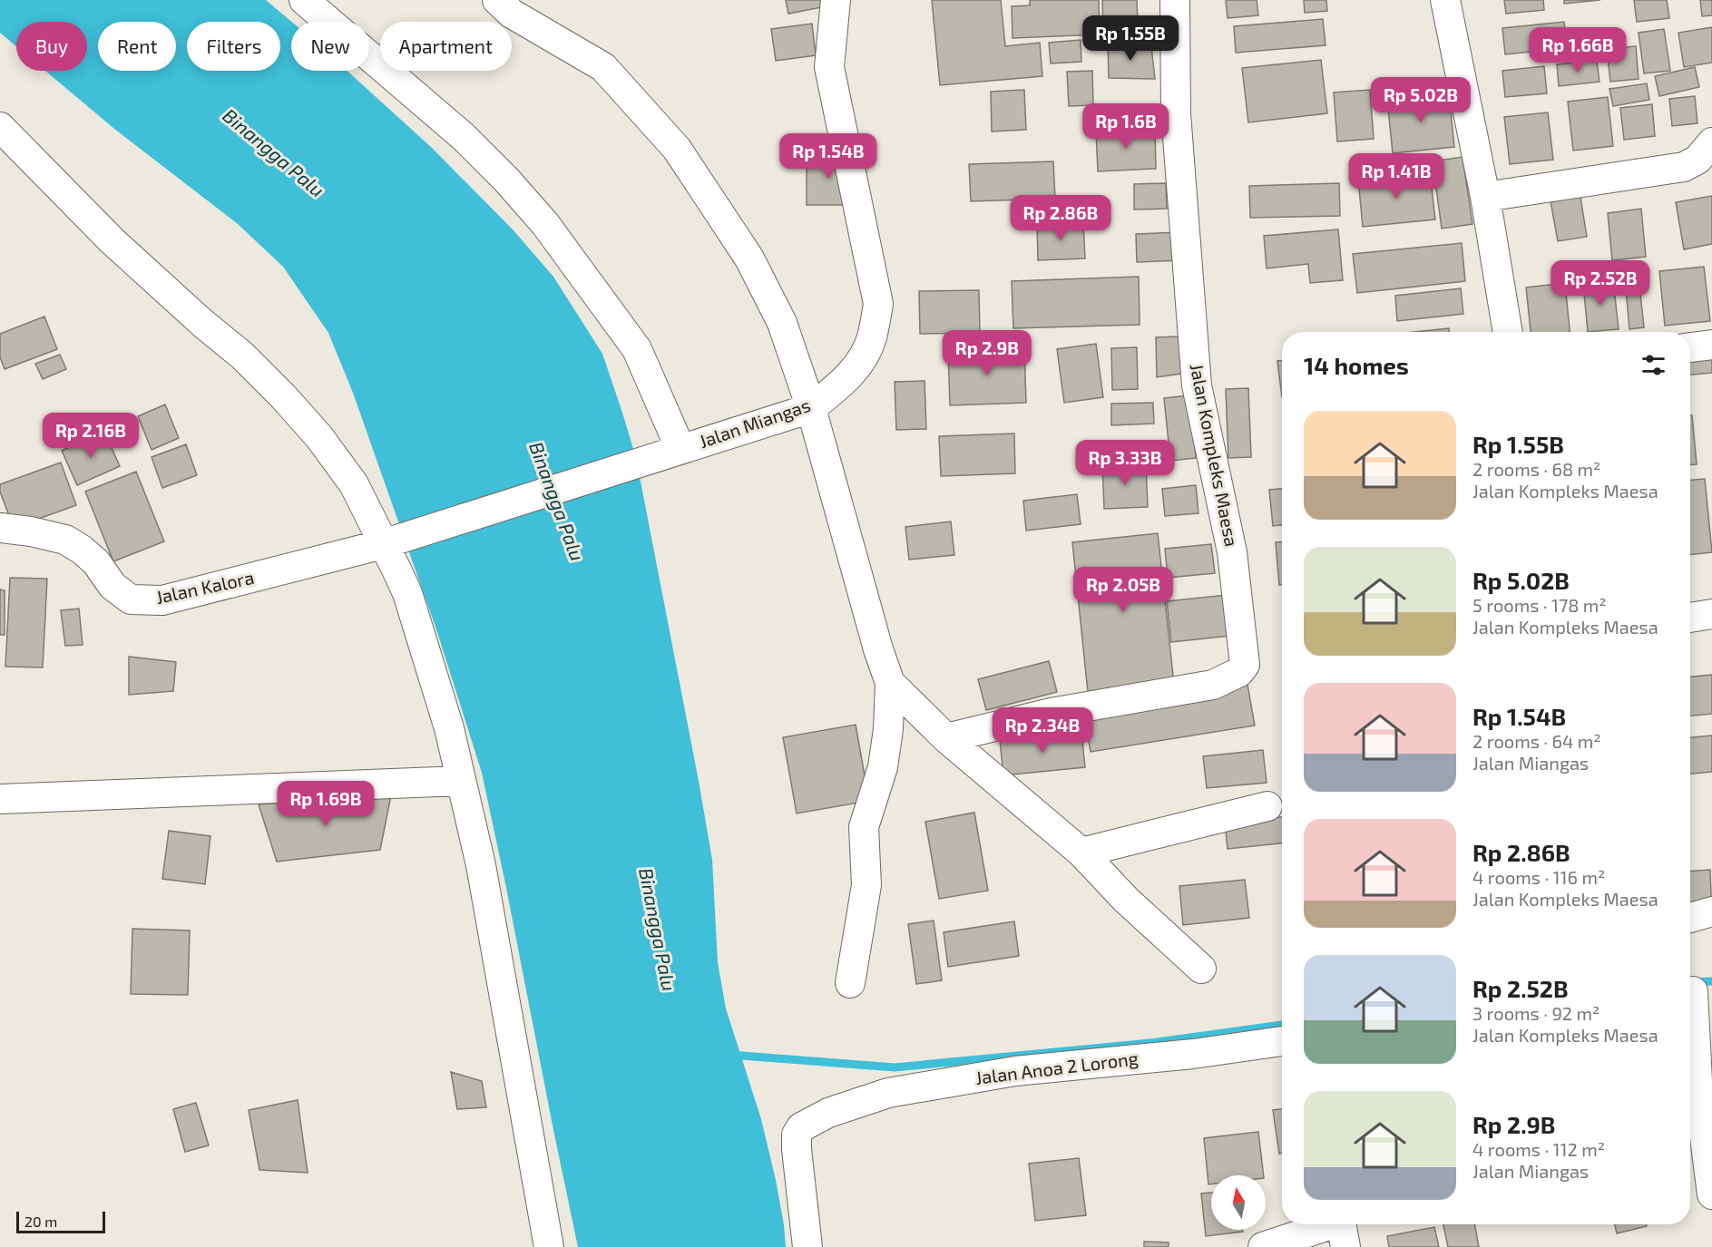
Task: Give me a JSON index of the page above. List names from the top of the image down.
{
  "streets": {
    "street": [
      "Jalan Miangas",
      "Jalan Kompleks Maesa",
      "Jalan Kalora",
      "Jalan Anoa 2 Lorong"
    ]
  },
  "crossings": [
    ["Jalan Miangas", "Jalan Kalora"]
  ],
  "water": ["Binangga Palu"],
  "scale_bar": "20 m",
  "north": "top",
  "page": {
    "price": [
      "Rp 1.55B",
      "Rp 1.66B",
      "Rp 5.02B",
      "Rp 1.6B",
      "Rp 1.54B",
      "Rp 1.41B",
      "Rp 2.86B",
      "Rp 2.52B",
      "Rp 2.9B",
      "Rp 2.16B",
      "Rp 3.33B",
      "Rp 2.05B",
      "Rp 2.34B",
      "Rp 1.69B"
    ],
    "chip": [
      "Buy",
      "Rent",
      "Filters",
      "New",
      "Apartment"
    ],
    "heading": "14 homes",
    "list": [
      {
        "name": "Rp 1.55B",
        "note": "2 rooms · 68 m² · Jalan Kompleks Maesa"
      },
      {
        "name": "Rp 5.02B",
        "note": "5 rooms · 178 m² · Jalan Kompleks Maesa"
      },
      {
        "name": "Rp 1.54B",
        "note": "2 rooms · 64 m² · Jalan Miangas"
      },
      {
        "name": "Rp 2.86B",
        "note": "4 rooms · 116 m² · Jalan Kompleks Maesa"
      },
      {
        "name": "Rp 2.52B",
        "note": "3 rooms · 92 m² · Jalan Kompleks Maesa"
      },
      {
        "name": "Rp 2.9B",
        "note": "4 rooms · 112 m² · Jalan Miangas"
      }
    ],
    "scale": "20 m"
  }
}
